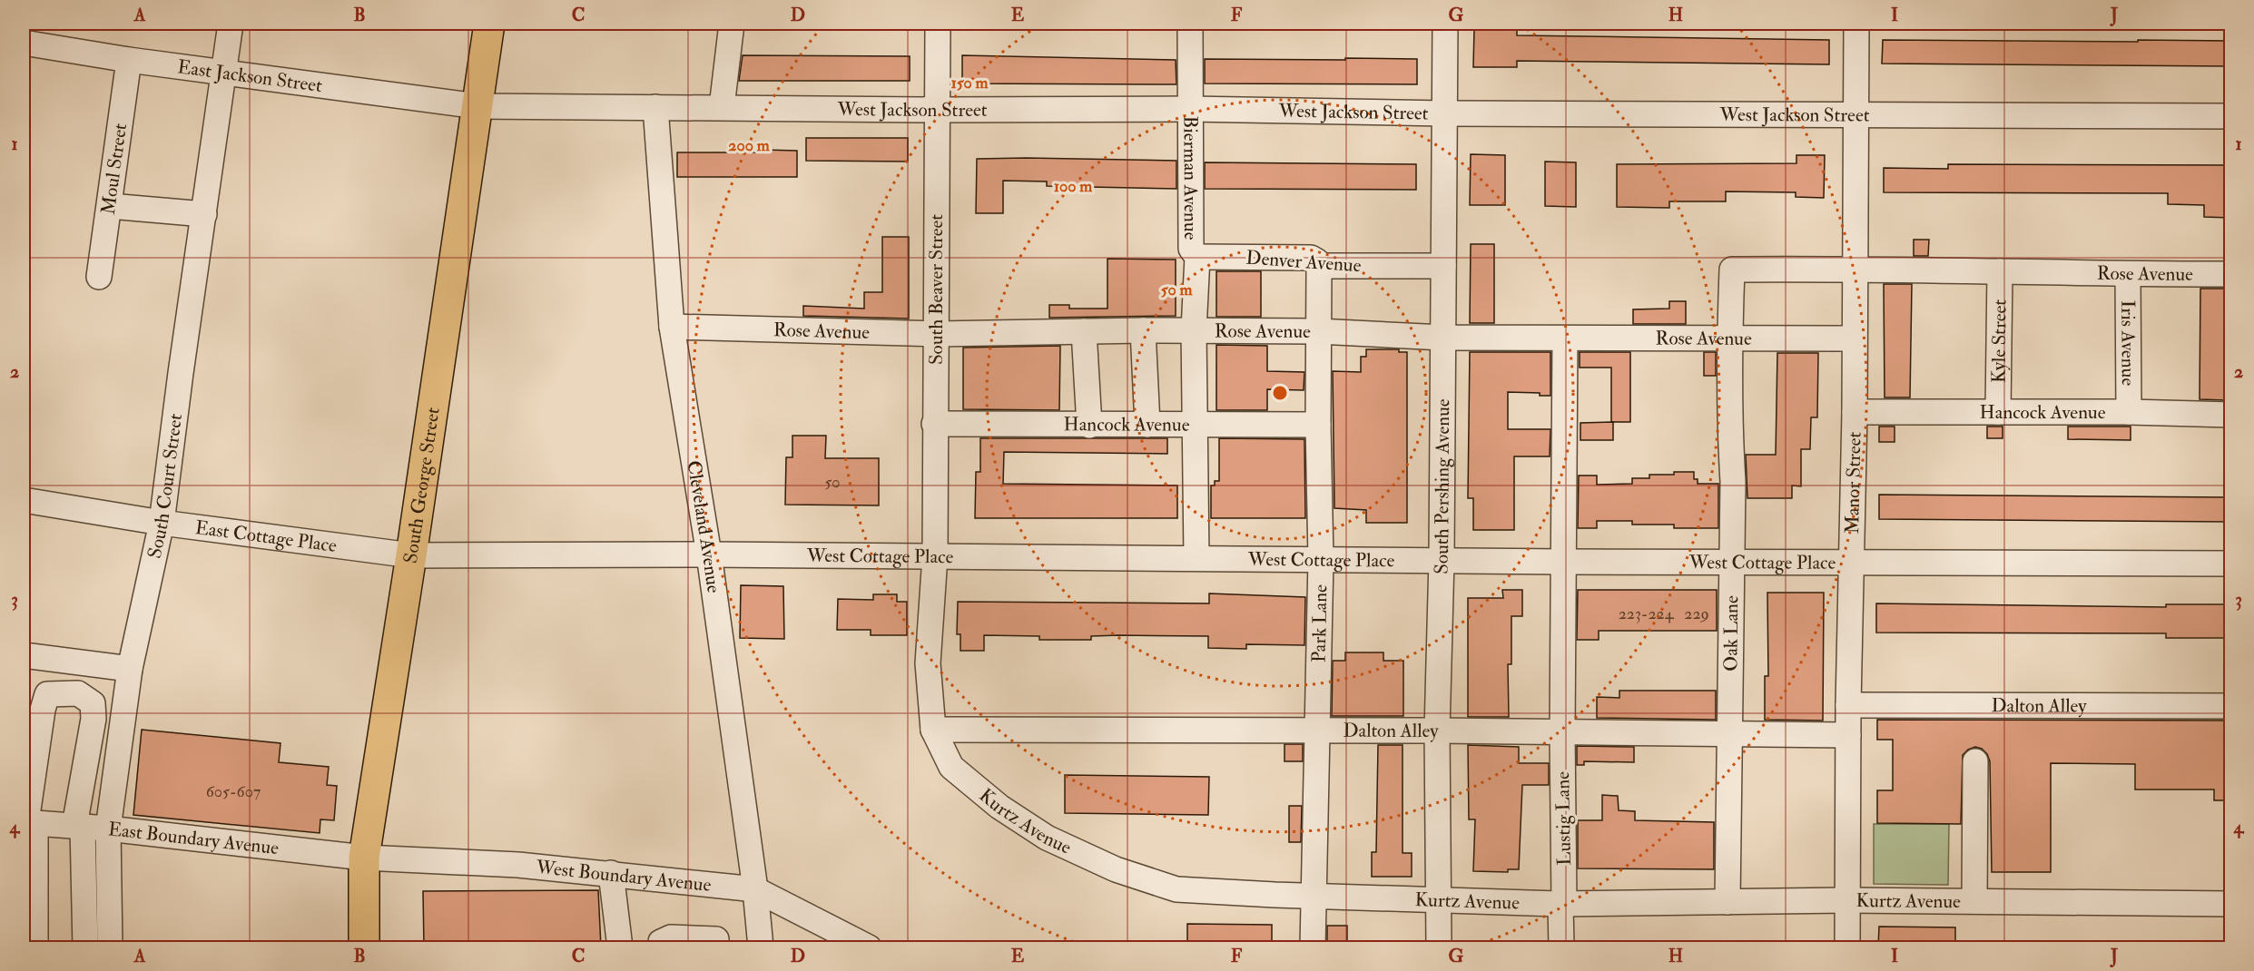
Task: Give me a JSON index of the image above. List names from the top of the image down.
{
  "streets": {
    "main road": ["South George Street"],
    "street": [
      "East Jackson Street",
      "West Jackson Street",
      "Moul Street",
      "Bierman Avenue",
      "Denver Avenue",
      "Rose Avenue",
      "South Beaver Street",
      "Kyle Street",
      "Iris Avenue",
      "Hancock Avenue",
      "Manor Street",
      "South Court Street",
      "South Pershing Avenue",
      "Cleveland Avenue",
      "East Cottage Place",
      "West Cottage Place",
      "Park Lane",
      "Oak Lane",
      "Dalton Alley",
      "Kurtz Avenue",
      "Lustig Lane",
      "East Boundary Avenue",
      "West Boundary Avenue"
    ]
  },
  "crossings": [
    ["East Jackson Street", "West Jackson Street"],
    ["East Jackson Street", "Moul Street"],
    ["East Jackson Street", "South Court Street"],
    ["East Jackson Street", "South George Street"],
    ["West Jackson Street", "Bierman Avenue"],
    ["West Jackson Street", "South Beaver Street"],
    ["West Jackson Street", "Manor Street"],
    ["West Jackson Street", "South George Street"],
    ["West Jackson Street", "South Pershing Avenue"],
    ["West Jackson Street", "Cleveland Avenue"],
    ["Bierman Avenue", "Denver Avenue"],
    ["Bierman Avenue", "Rose Avenue"],
    ["Bierman Avenue", "Hancock Avenue"],
    ["Bierman Avenue", "West Cottage Place"],
    ["Denver Avenue", "South Pershing Avenue"],
    ["Denver Avenue", "Park Lane"],
    ["Rose Avenue", "South Beaver Street"],
    ["Rose Avenue", "Kyle Street"],
    ["Rose Avenue", "Iris Avenue"],
    ["Rose Avenue", "Manor Street"],
    ["Rose Avenue", "South Pershing Avenue"],
    ["Rose Avenue", "Cleveland Avenue"],
    ["Rose Avenue", "Park Lane"],
    ["Rose Avenue", "Oak Lane"],
    ["Rose Avenue", "Lustig Lane"],
    ["South Beaver Street", "Hancock Avenue"],
    ["South Beaver Street", "West Cottage Place"],
    ["South Beaver Street", "Kurtz Avenue"],
    ["Kyle Street", "Hancock Avenue"],
    ["Iris Avenue", "Hancock Avenue"],
    ["Hancock Avenue", "Manor Street"],
    ["Hancock Avenue", "Park Lane"],
    ["Manor Street", "West Cottage Place"],
    ["Manor Street", "Dalton Alley"],
    ["Manor Street", "Kurtz Avenue"],
    ["South Court Street", "East Cottage Place"],
    ["South Court Street", "East Boundary Avenue"],
    ["South George Street", "East Cottage Place"],
    ["South George Street", "West Cottage Place"],
    ["South George Street", "East Boundary Avenue"],
    ["South George Street", "West Boundary Avenue"],
    ["South Pershing Avenue", "West Cottage Place"],
    ["South Pershing Avenue", "Dalton Alley"],
    ["South Pershing Avenue", "Kurtz Avenue"],
    ["Cleveland Avenue", "West Cottage Place"],
    ["Cleveland Avenue", "West Boundary Avenue"],
    ["East Cottage Place", "West Cottage Place"],
    ["West Cottage Place", "Park Lane"],
    ["West Cottage Place", "Oak Lane"],
    ["West Cottage Place", "Kurtz Avenue"],
    ["West Cottage Place", "Lustig Lane"],
    ["Park Lane", "Dalton Alley"],
    ["Park Lane", "Kurtz Avenue"],
    ["Oak Lane", "Dalton Alley"],
    ["Oak Lane", "Kurtz Avenue"],
    ["Dalton Alley", "Kurtz Avenue"],
    ["Dalton Alley", "Lustig Lane"],
    ["Kurtz Avenue", "Lustig Lane"],
    ["East Boundary Avenue", "West Boundary Avenue"]
  ],
  "house_numbers": [
    "50",
    "223-224",
    "229",
    "605-607"
  ],
  "grid": {
    "columns": [
      "A",
      "B",
      "C",
      "D",
      "E",
      "F",
      "G",
      "H",
      "I",
      "J"
    ],
    "rows": [
      "1",
      "2",
      "3",
      "4"
    ]
  },
  "rings": [
    "150 m",
    "200 m",
    "100 m",
    "50 m"
  ]
}
